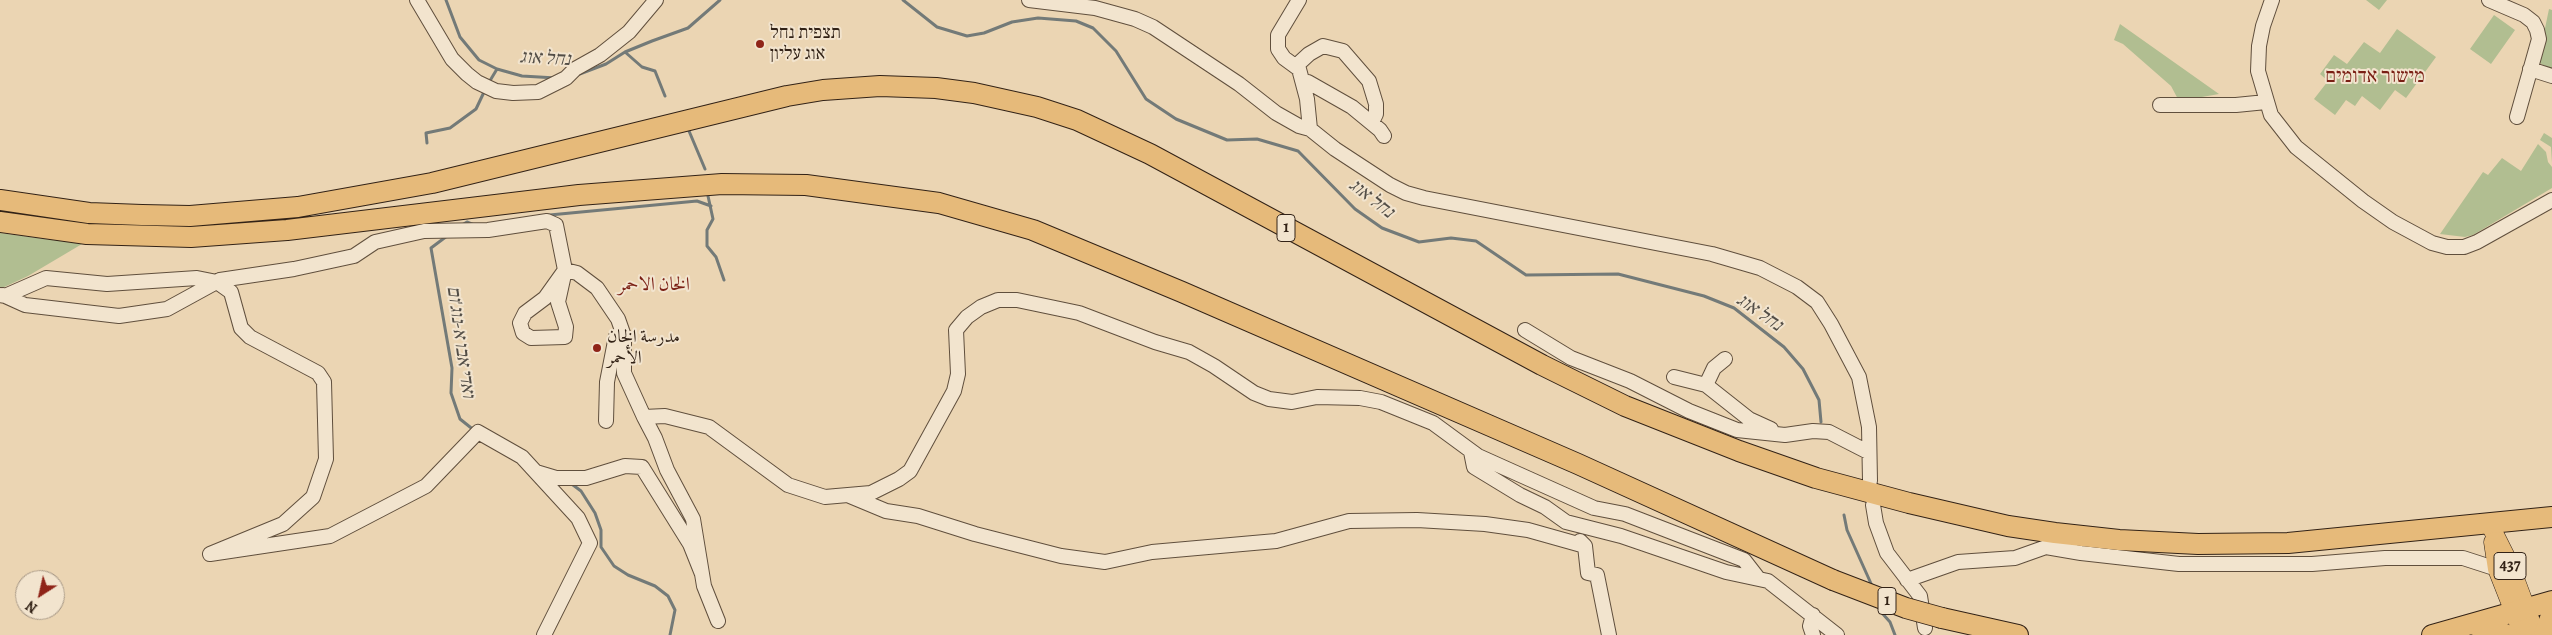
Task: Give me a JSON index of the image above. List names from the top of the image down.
{
  "streets": {
    "highway": ["1"],
    "main road": ["437"]
  },
  "crossings": [
    ["1", "437"]
  ],
  "districts": ["מישור אדומים", "الخان الاحمر"],
  "water": ["נחל אוג", "ואדי אבו א-נוג'ום"],
  "places": ["תצפית נחל אוג עליון", "مدرسة الخان الأحمر"],
  "north": "bottom left"
}
